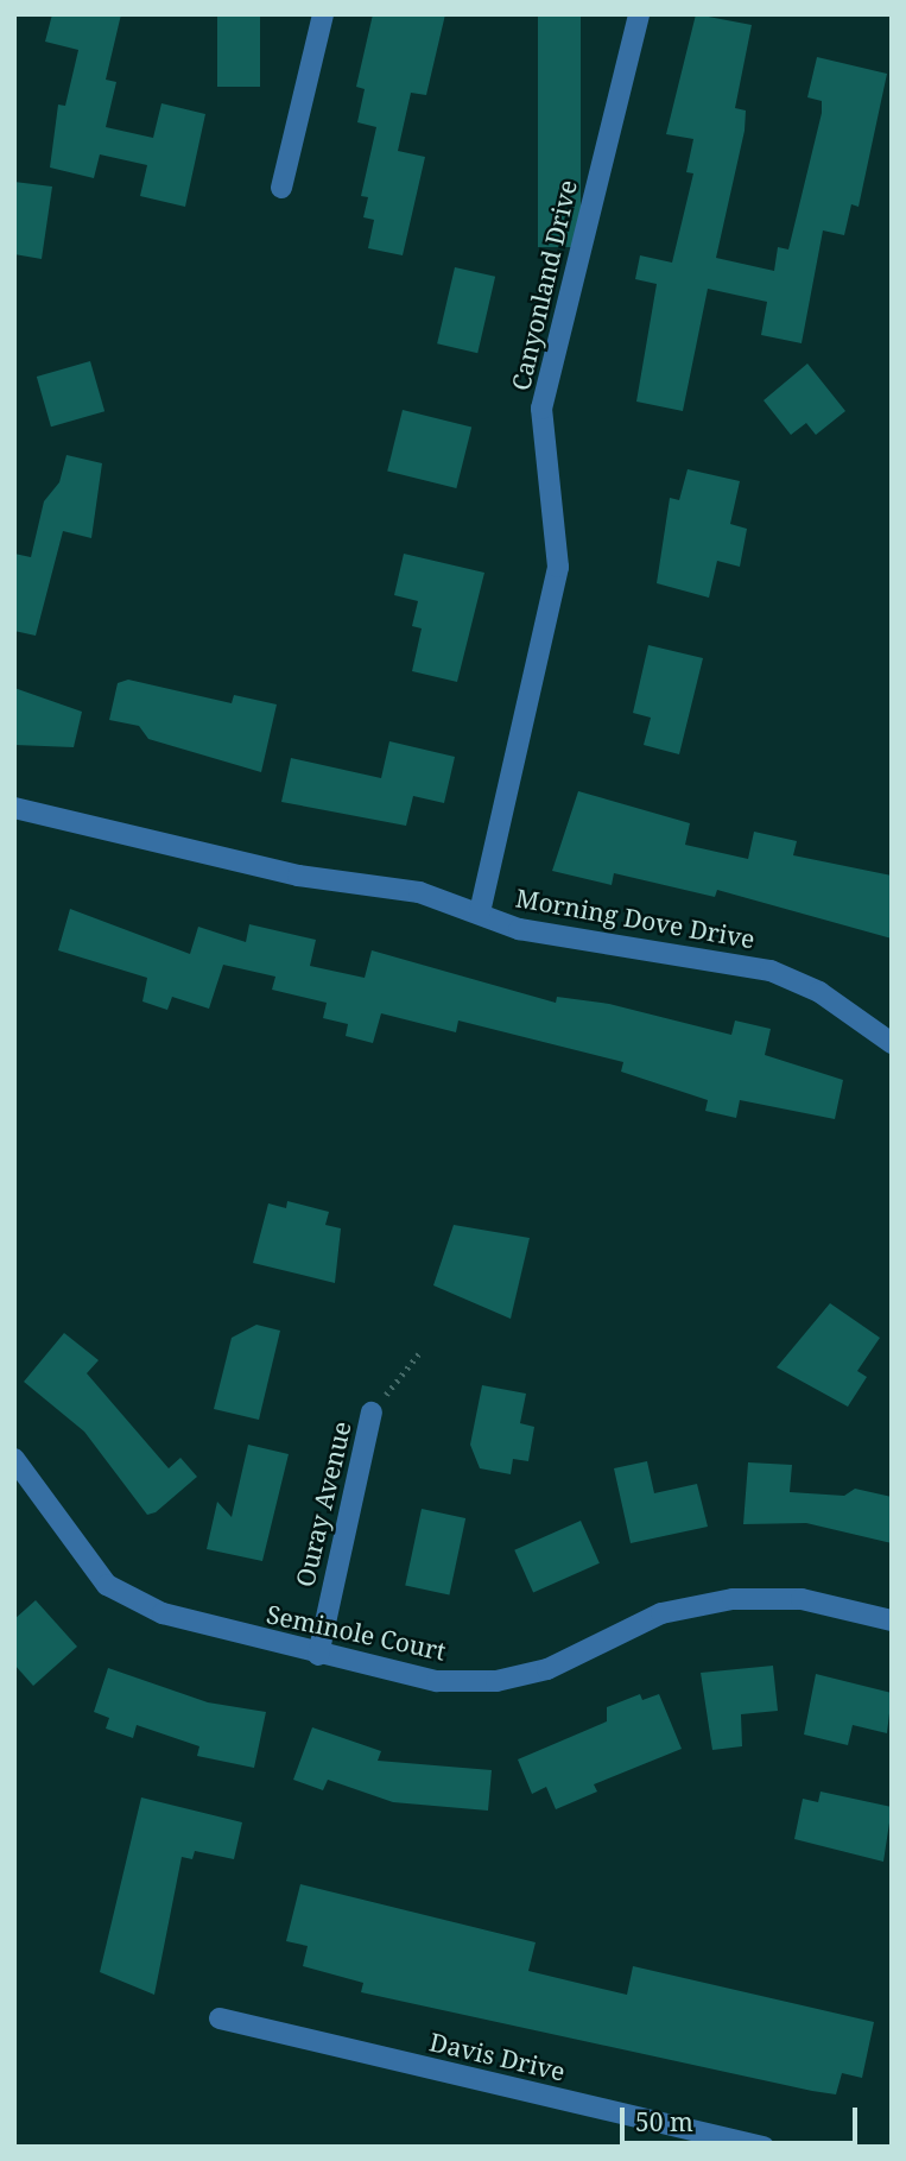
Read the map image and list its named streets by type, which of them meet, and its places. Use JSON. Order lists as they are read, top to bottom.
{
  "streets": {
    "street": [
      "Canyonland Drive",
      "Morning Dove Drive",
      "Ouray Avenue",
      "Seminole Court",
      "Davis Drive"
    ]
  },
  "crossings": [
    ["Canyonland Drive", "Morning Dove Drive"],
    ["Ouray Avenue", "Seminole Court"]
  ],
  "scale_bar": "50 m"
}
